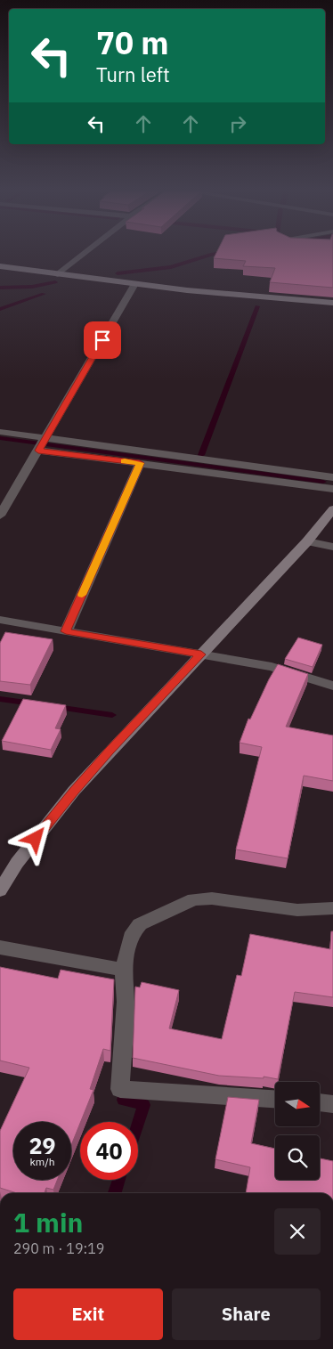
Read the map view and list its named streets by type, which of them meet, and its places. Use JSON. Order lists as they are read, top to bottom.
{
  "north": "right",
  "page": {
    "turn": ["70 m", "Turn left"],
    "speed": "29 km/h",
    "limit": "40",
    "heading": ["1 min", "290 m · 19:19"],
    "buttons": ["Exit", "Share"]
  }
}
